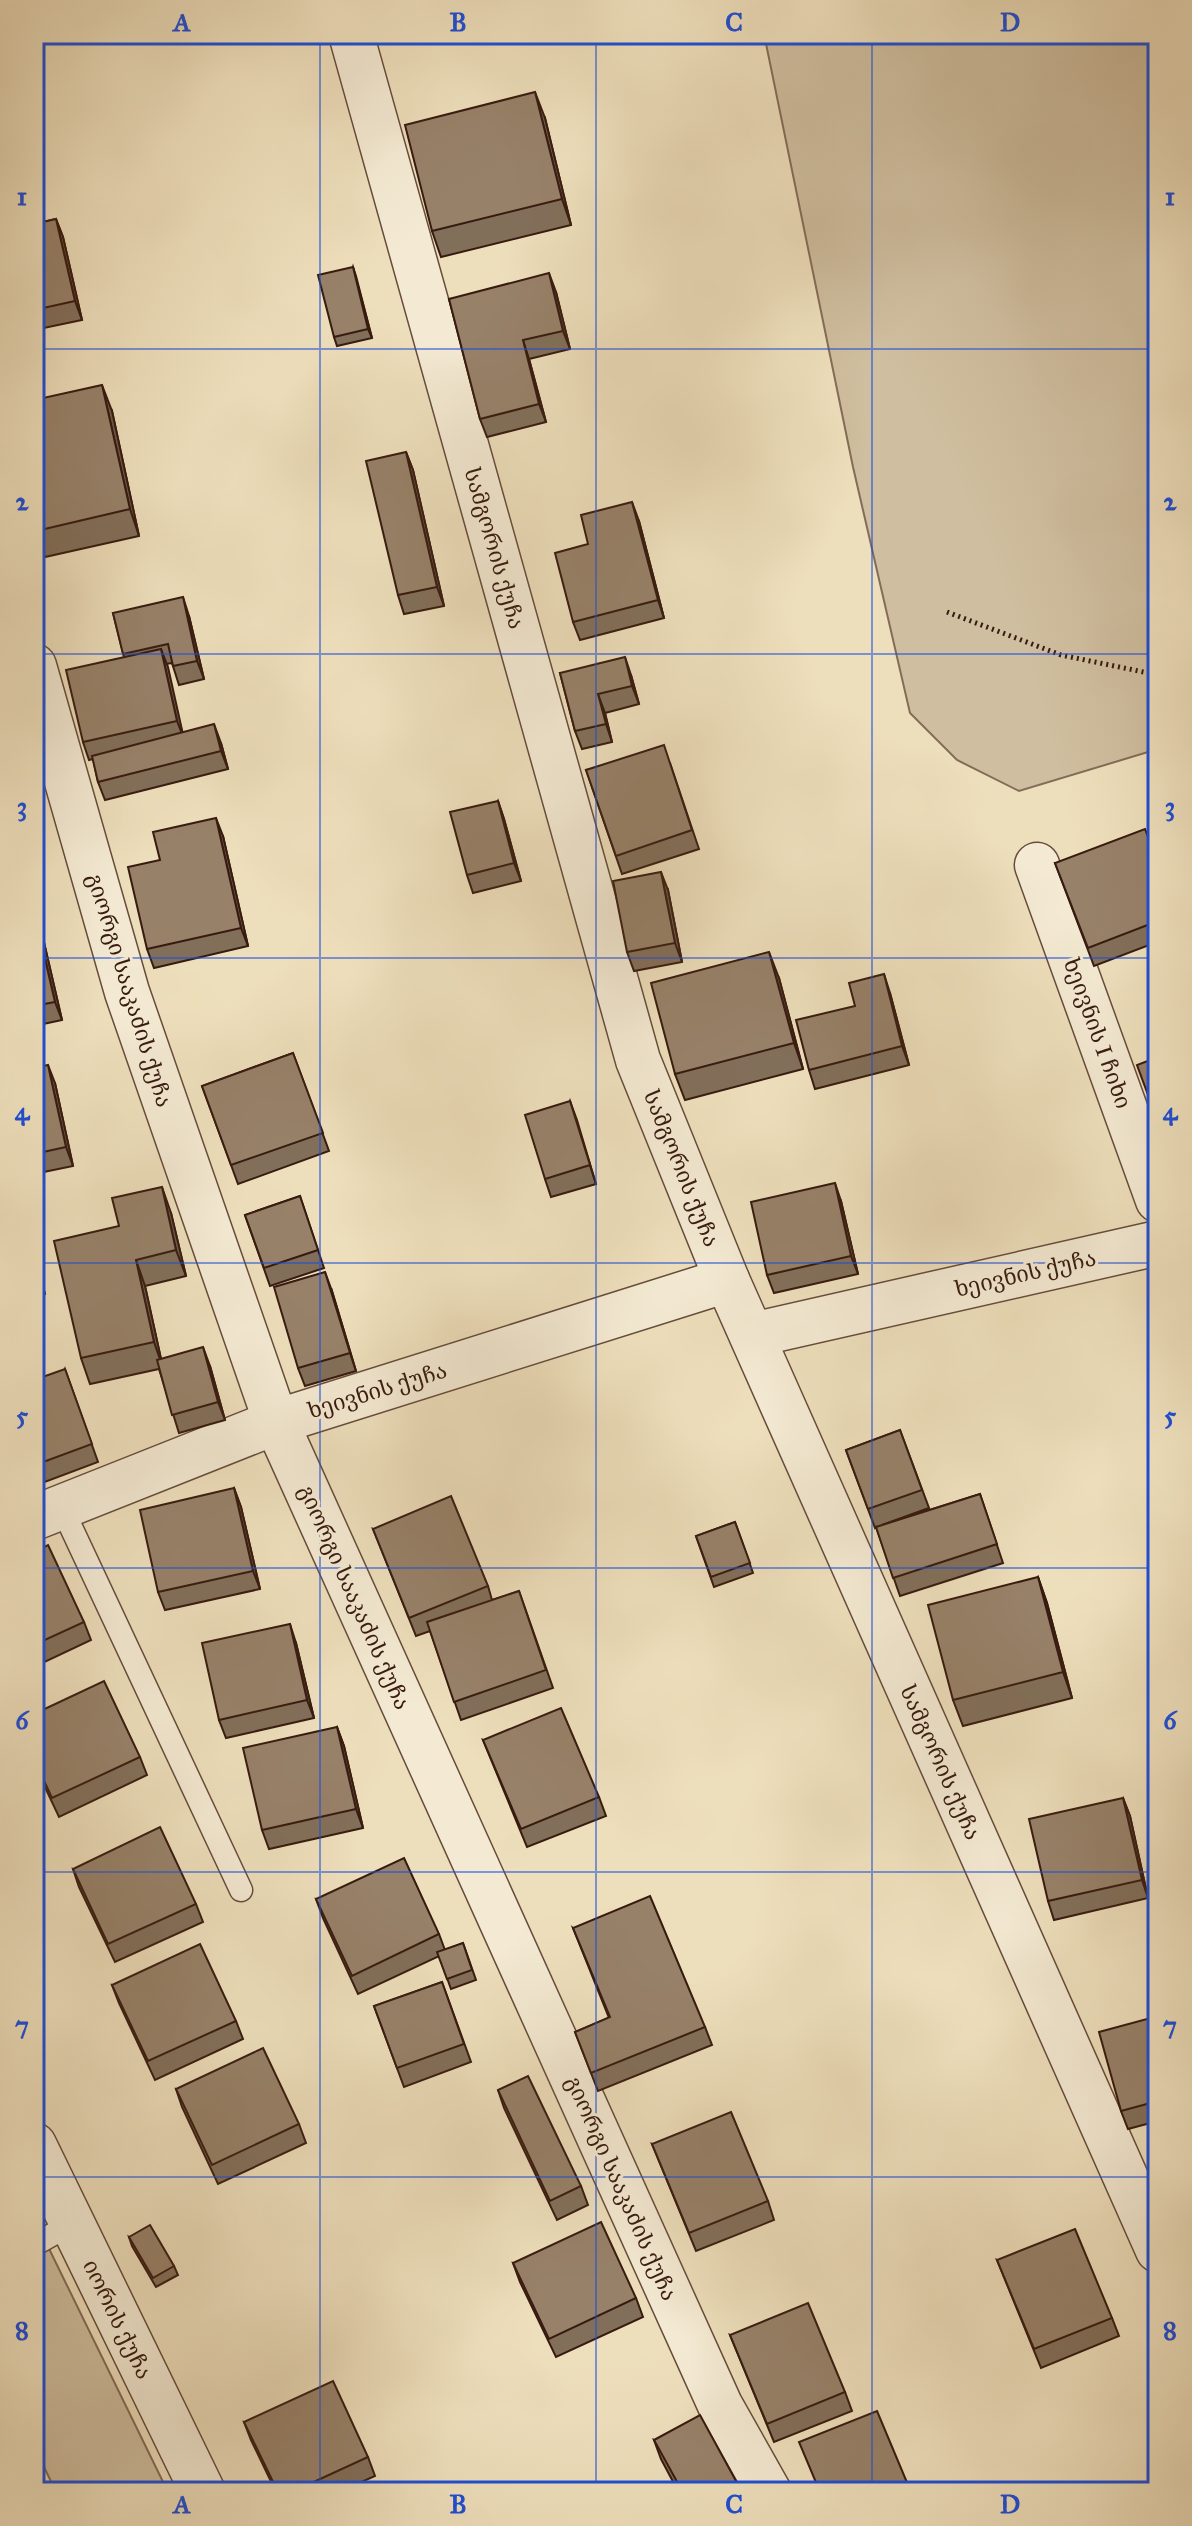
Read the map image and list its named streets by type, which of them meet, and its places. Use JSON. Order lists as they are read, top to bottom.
{
  "streets": {
    "street": [
      "სამგორის ქუჩა",
      "გიორგი სააკაძის ქუჩა",
      "ხეივნის I ჩიხი",
      "ხეივნის ქუჩა",
      "იორის ქუჩა"
    ]
  },
  "crossings": [
    ["სამგორის ქუჩა", "ხეივნის ქუჩა"],
    ["გიორგი სააკაძის ქუჩა", "ხეივნის ქუჩა"]
  ],
  "grid": {
    "columns": [
      "A",
      "B",
      "C",
      "D"
    ],
    "rows": [
      "1",
      "2",
      "3",
      "4",
      "5",
      "6",
      "7",
      "8"
    ]
  }
}
